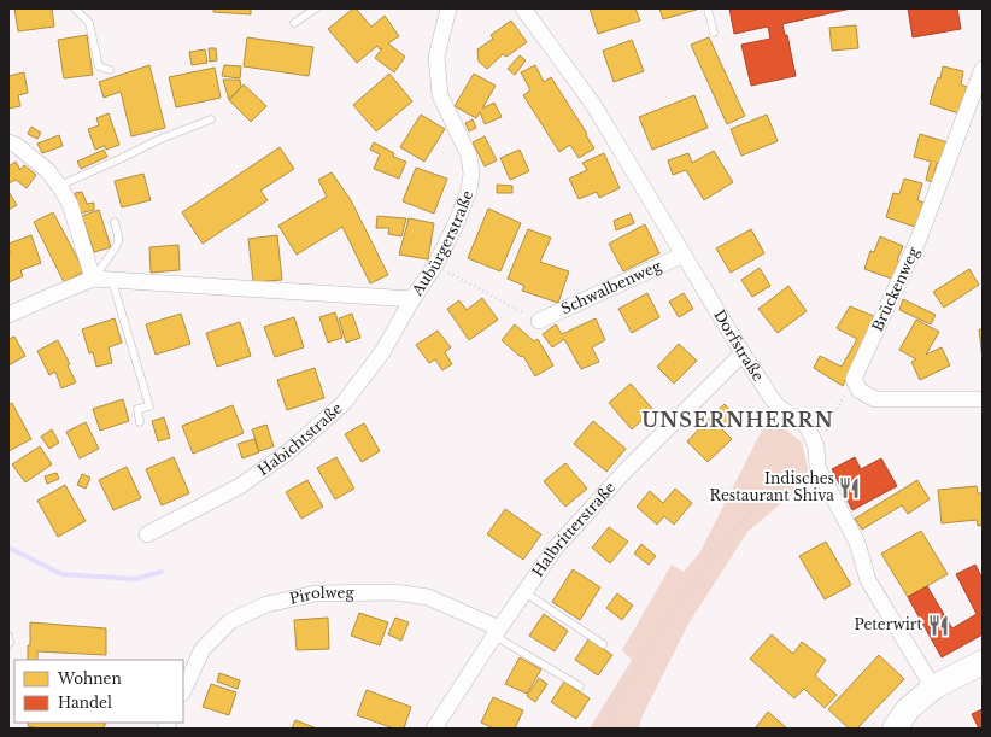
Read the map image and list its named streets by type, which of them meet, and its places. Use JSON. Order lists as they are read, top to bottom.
{
  "streets": {
    "street": [
      "Aubürgerstraße",
      "Schwalbenweg",
      "Brückenweg",
      "Dorfstraße",
      "Habichtstraße",
      "Halbritterstraße",
      "Pirolweg"
    ]
  },
  "crossings": [
    ["Aubürgerstraße", "Habichtstraße"],
    ["Schwalbenweg", "Dorfstraße"],
    ["Dorfstraße", "Halbritterstraße"],
    ["Halbritterstraße", "Pirolweg"]
  ],
  "districts": ["UNSERNHERRN"],
  "places": {
    "restaurant": ["Indisches Restaurant Shiva", "Peterwirt"]
  },
  "legend": ["Wohnen", "Handel"]
}
